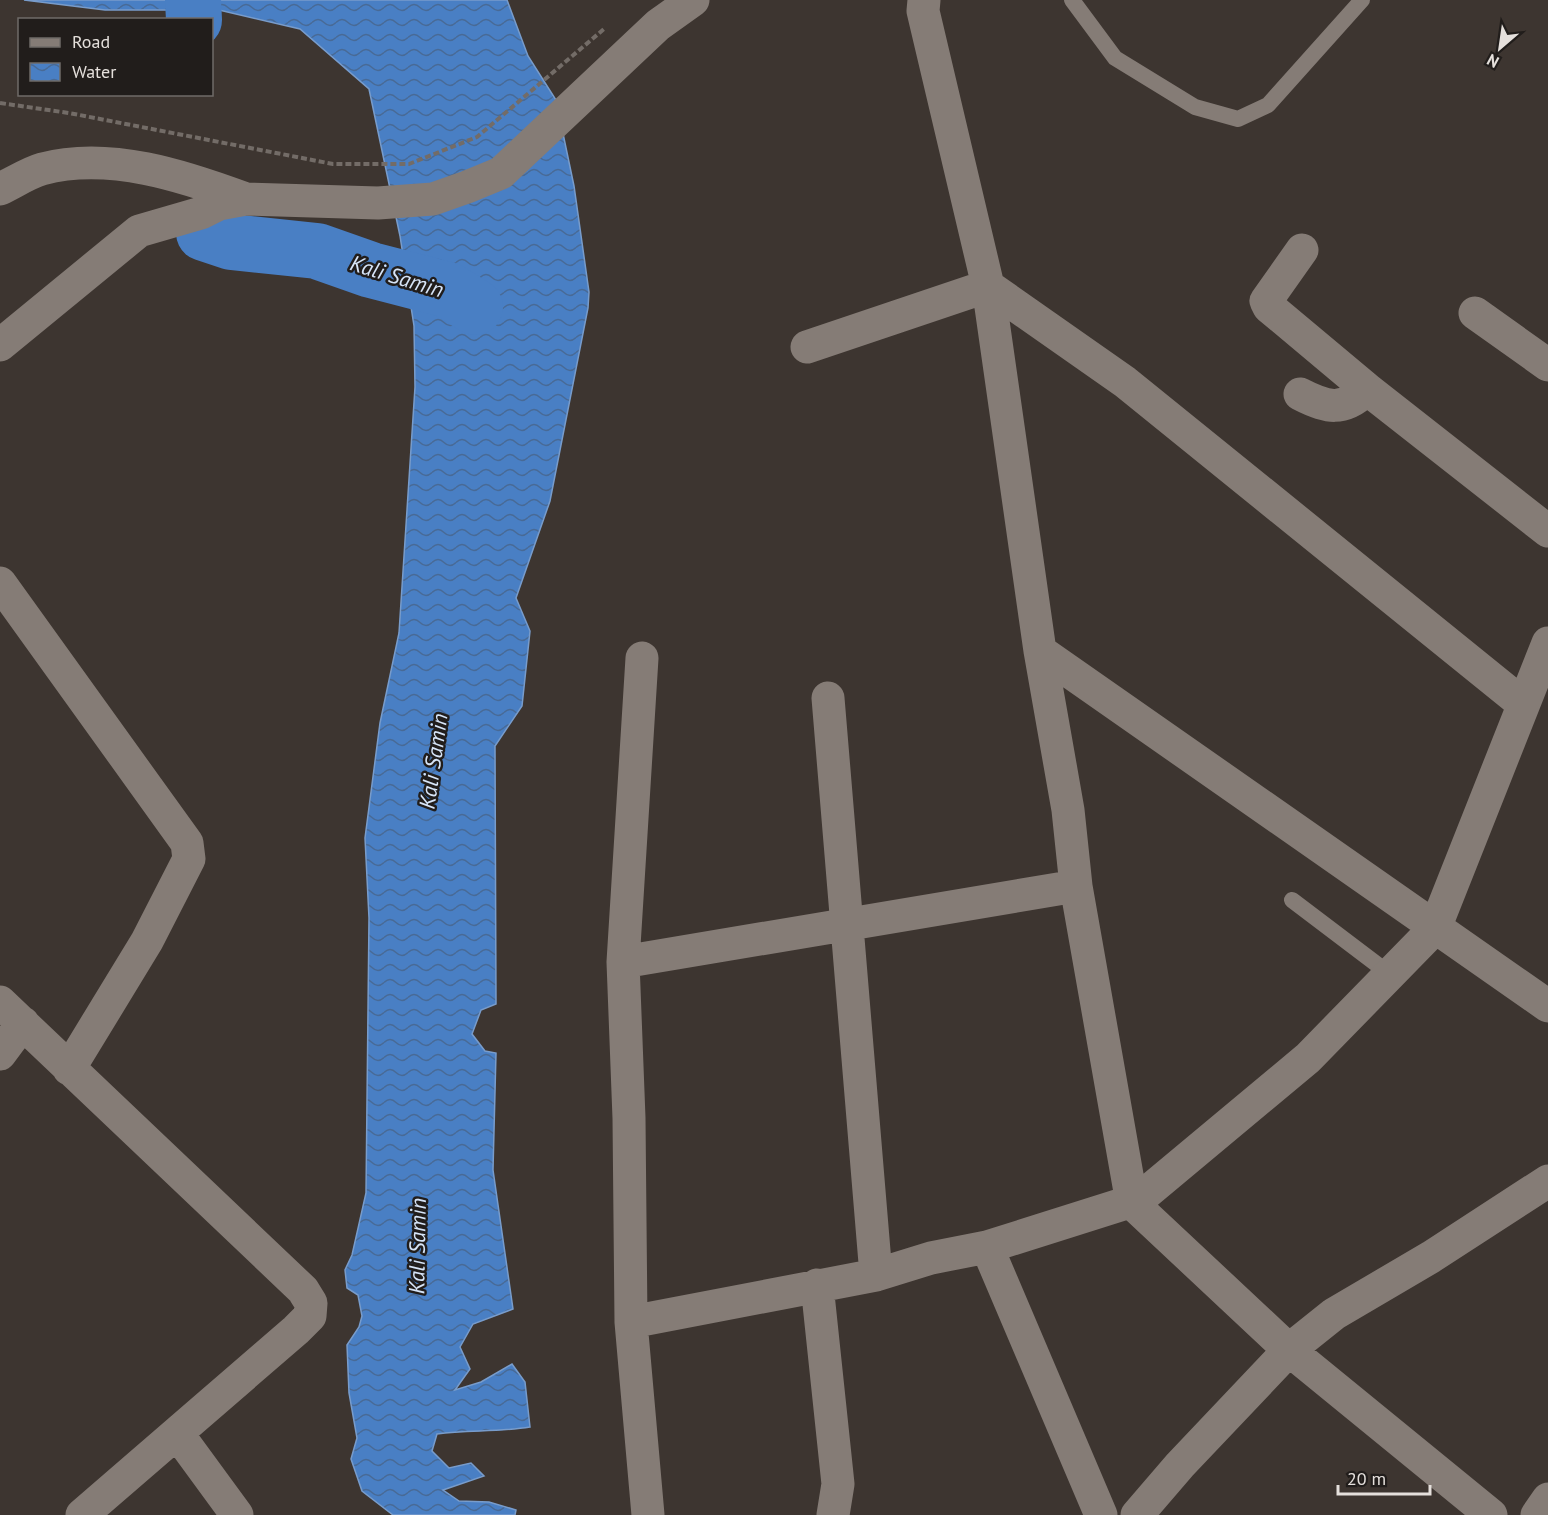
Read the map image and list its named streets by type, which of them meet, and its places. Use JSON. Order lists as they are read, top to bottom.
{
  "water": ["Kali Samin"],
  "legend": ["Road", "Water"],
  "scale_bar": "20 m",
  "north": "bottom left"
}
